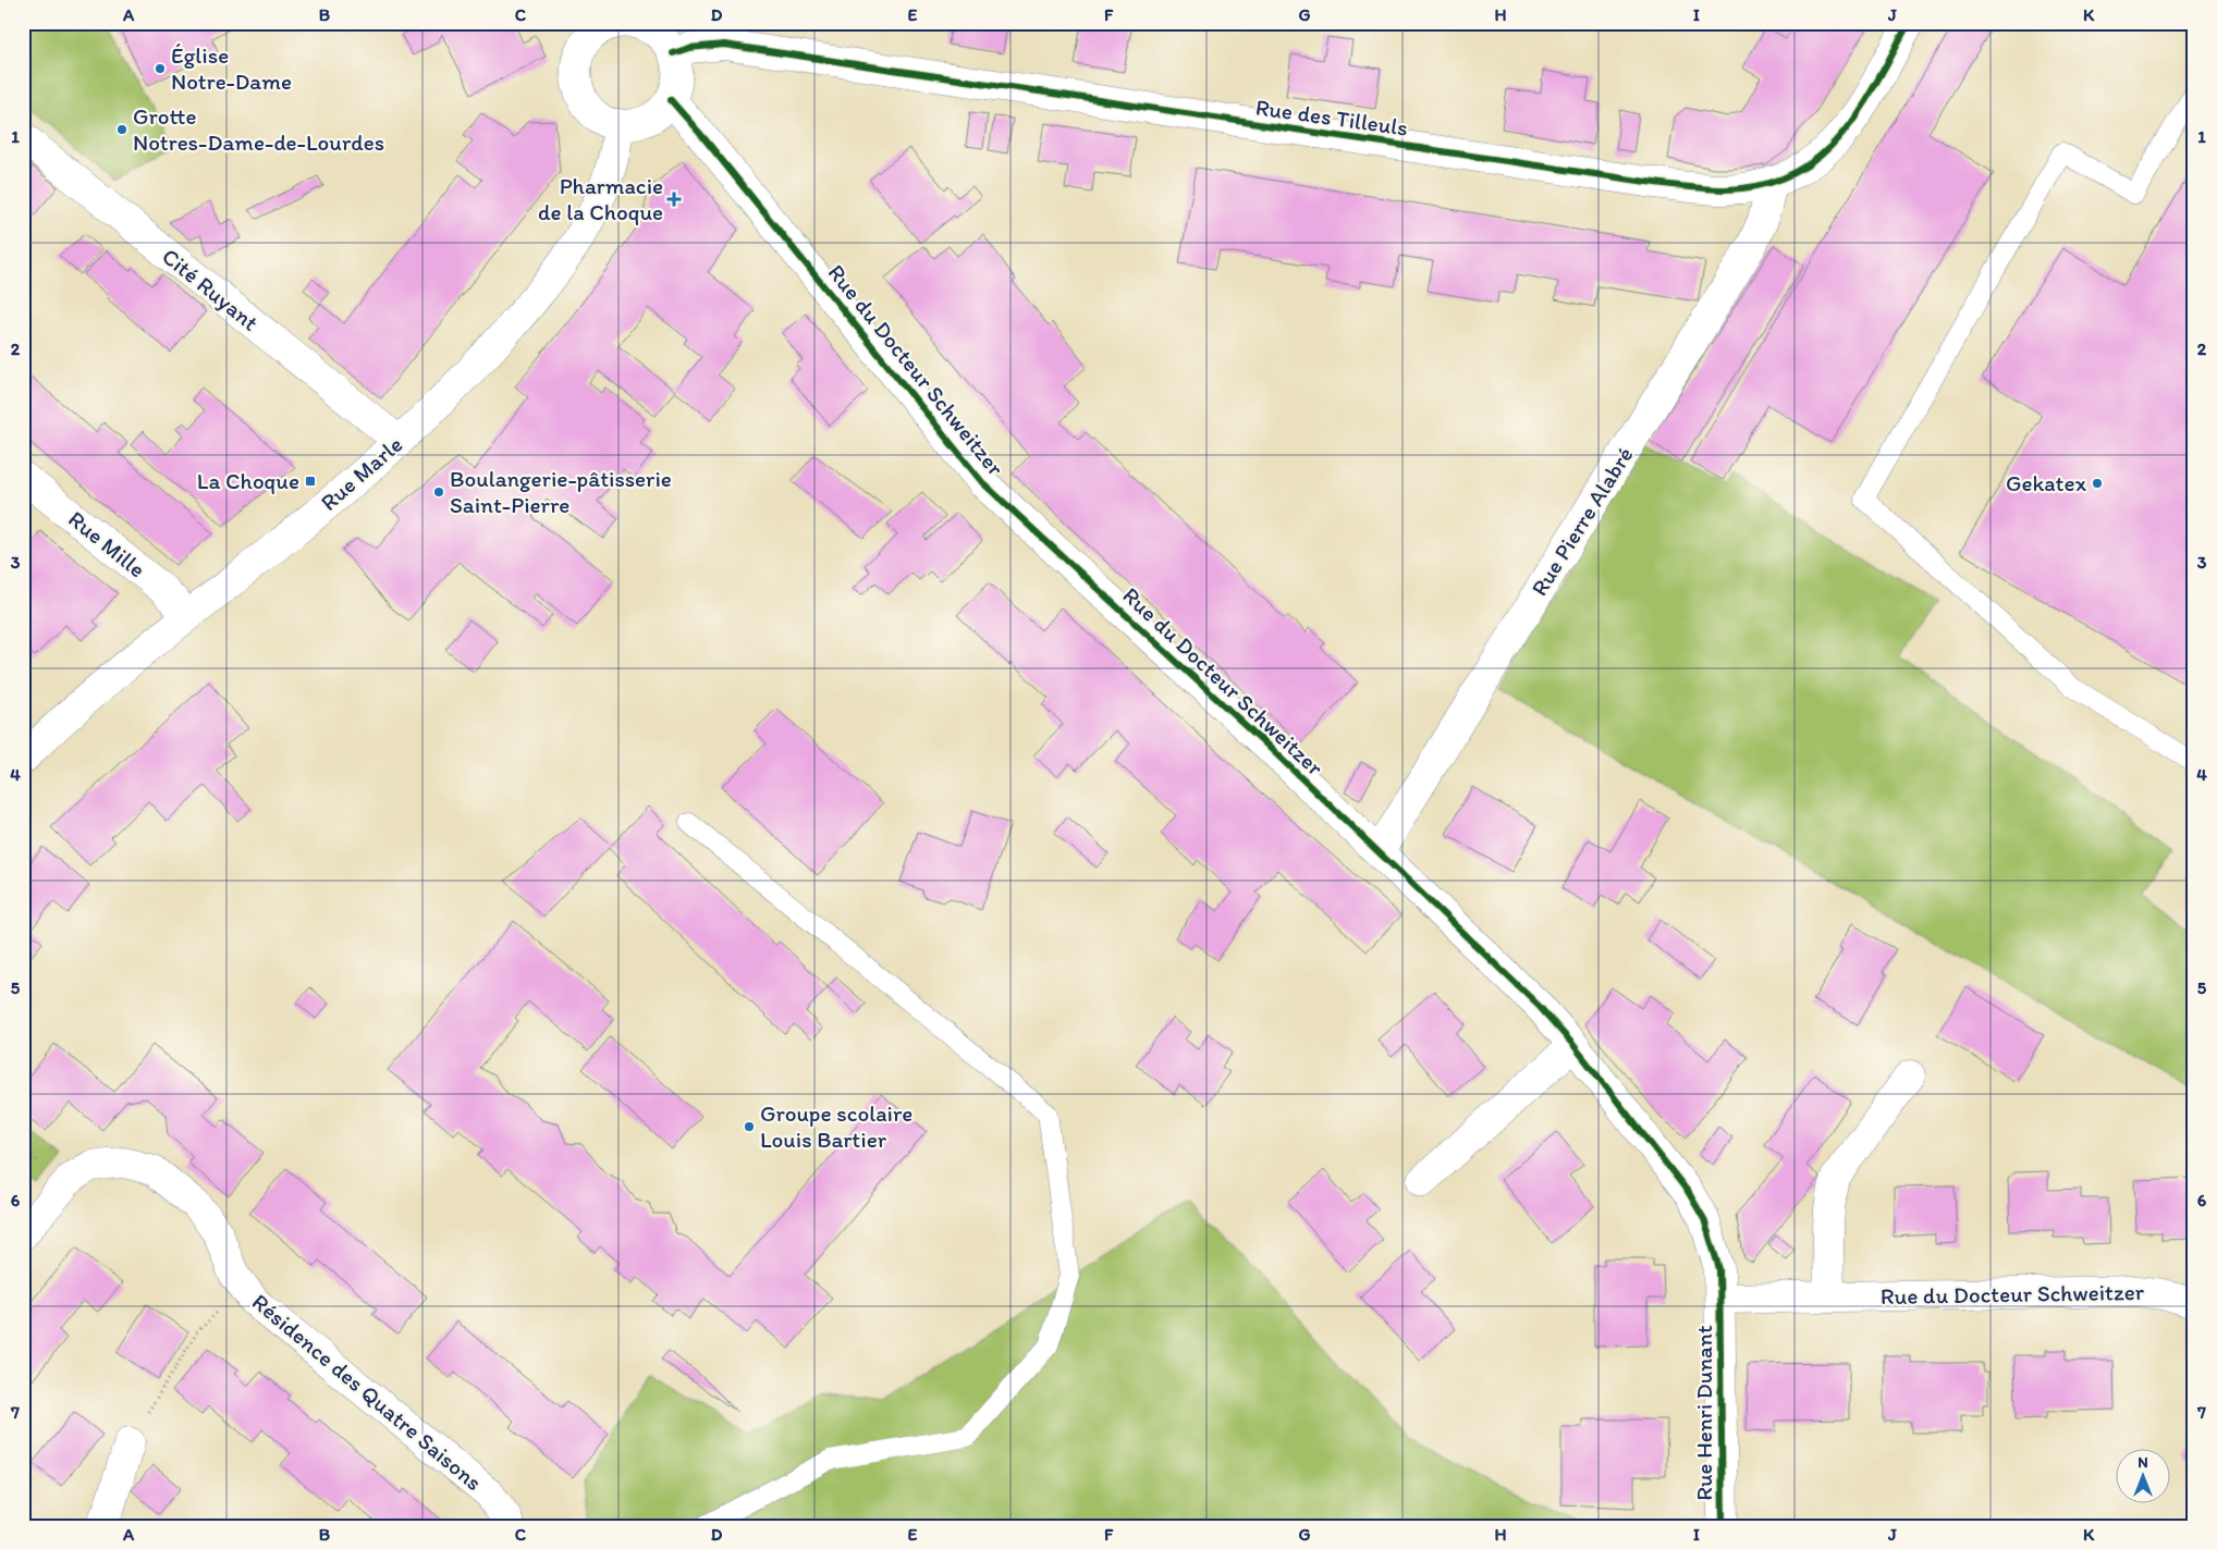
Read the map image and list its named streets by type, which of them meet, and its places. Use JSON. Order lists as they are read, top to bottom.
{
  "streets": {
    "street": [
      "Rue des Tilleuls",
      "Cité Ruyant",
      "Rue du Docteur Schweitzer",
      "Rue Marle",
      "Rue Pierre Alabré",
      "Rue Mille",
      "Résidence des Quatre Saisons",
      "Rue Henri Dunant"
    ]
  },
  "crossings": [
    ["Rue des Tilleuls", "Rue Pierre Alabré"],
    ["Cité Ruyant", "Rue Marle"],
    ["Rue du Docteur Schweitzer", "Rue Pierre Alabré"],
    ["Rue du Docteur Schweitzer", "Rue Henri Dunant"],
    ["Rue Marle", "Rue Mille"]
  ],
  "places": {
    "other": [
      "Église Notre-Dame",
      "Grotte Notres-Dame-de-Lourdes",
      "Gekatex",
      "Boulangerie-pâtisserie Saint-Pierre",
      "Groupe scolaire Louis Bartier"
    ],
    "health": ["Pharmacie de la Choque"],
    "transit": ["La Choque"]
  },
  "north": "top",
  "grid": {
    "columns": [
      "A",
      "B",
      "C",
      "D",
      "E",
      "F",
      "G",
      "H",
      "I",
      "J",
      "K"
    ],
    "rows": [
      "1",
      "2",
      "3",
      "4",
      "5",
      "6",
      "7"
    ]
  }
}
